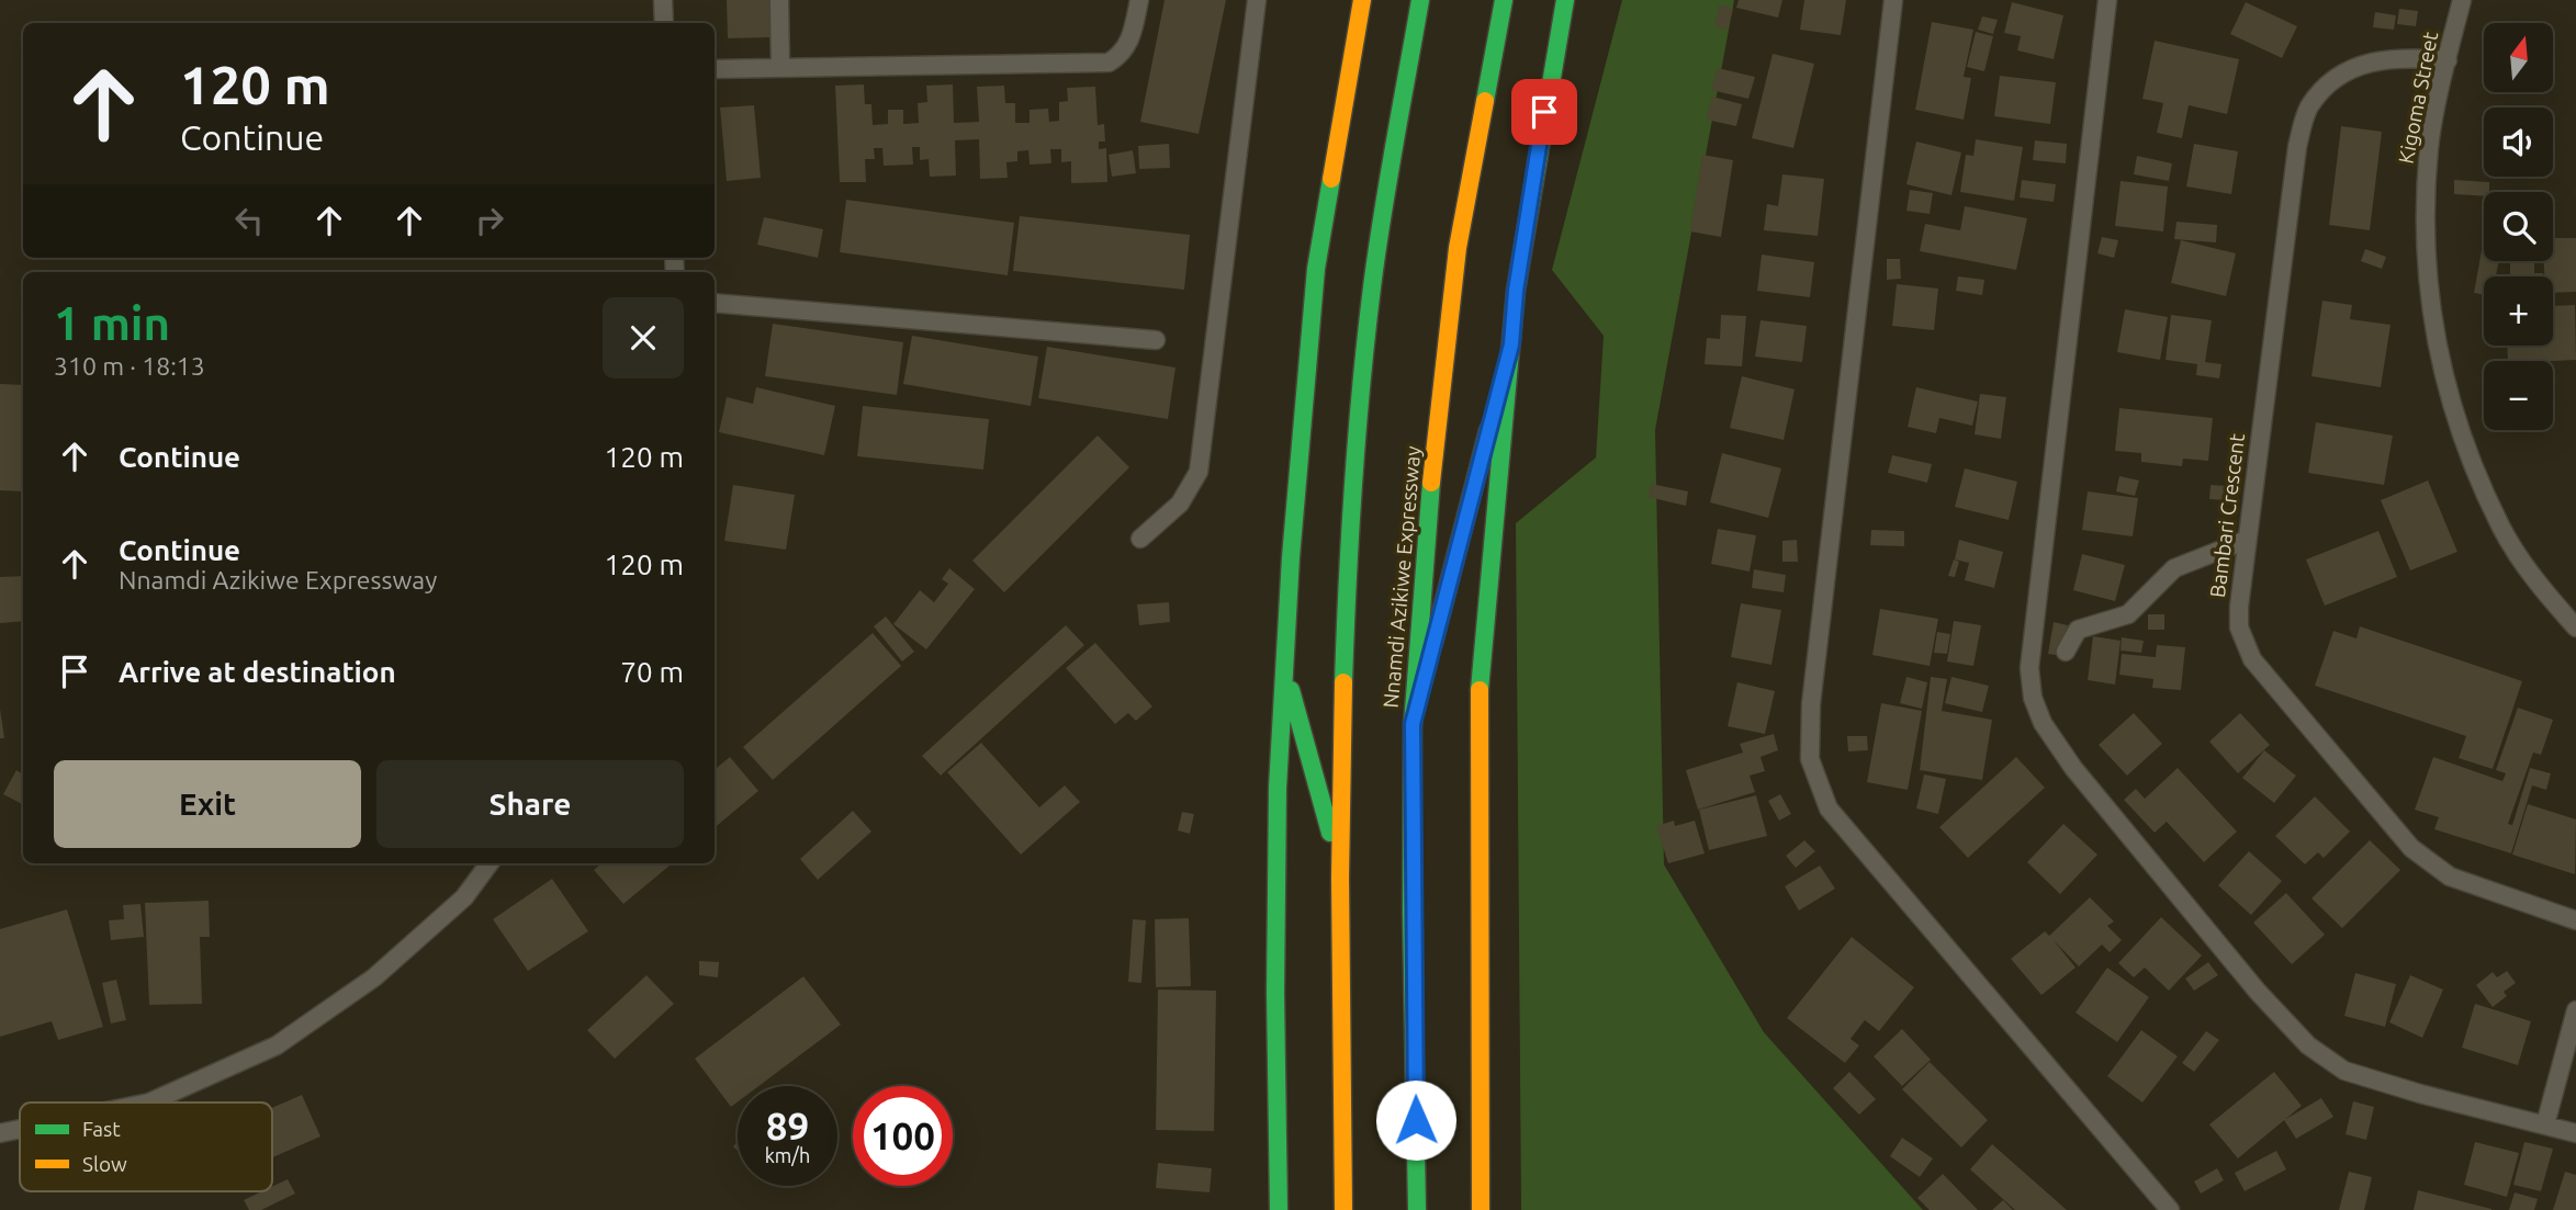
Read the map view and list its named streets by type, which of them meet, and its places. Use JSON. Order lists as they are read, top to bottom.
{
  "streets": {
    "highway": ["Nnamdi Azikiwe Expressway"],
    "street": ["Kigoma Street", "Bambari Crescent"]
  },
  "crossings": [
    ["Kigoma Street", "Bambari Crescent"]
  ],
  "legend": ["Fast", "Slow"],
  "north": "top",
  "page": {
    "map_buttons": ["+", "−"],
    "turn": ["120 m", "Continue"],
    "heading": ["1 min", "310 m · 18:13"],
    "list": [
      {
        "name": "Continue",
        "value": "120 m"
      },
      {
        "name": "Continue",
        "note": "Nnamdi Azikiwe Expressway",
        "value": "120 m"
      },
      {
        "name": "Arrive at destination",
        "value": "70 m"
      }
    ],
    "buttons": ["Exit", "Share"],
    "speed": "89 km/h",
    "limit": "100"
  }
}
